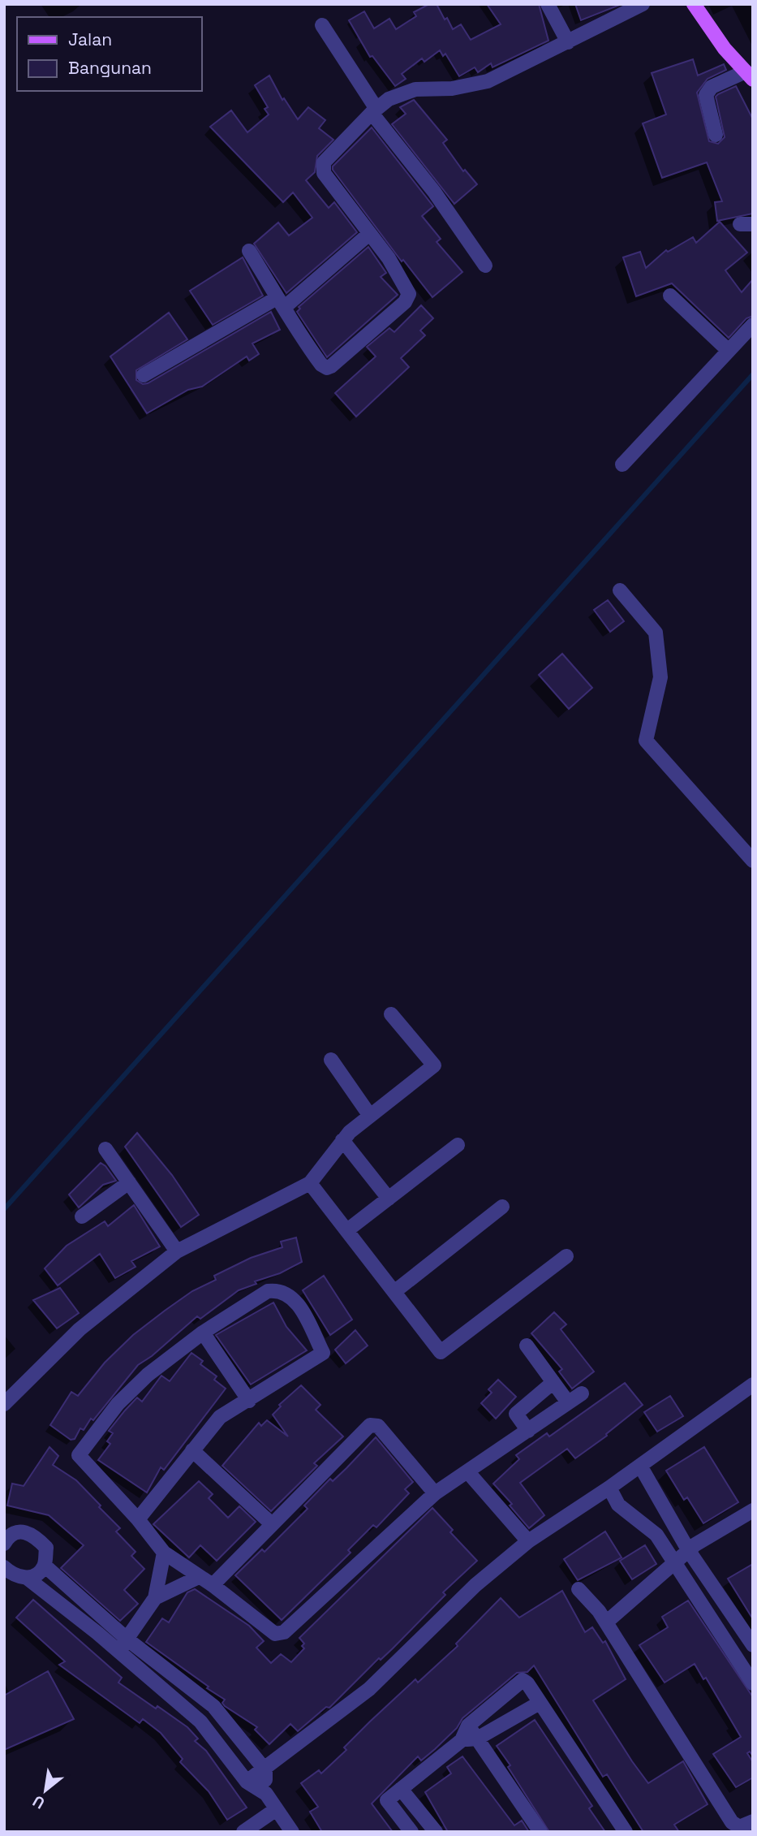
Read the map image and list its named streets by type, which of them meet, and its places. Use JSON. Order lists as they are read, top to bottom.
{
  "legend": ["Jalan", "Bangunan"],
  "north": "bottom left"
}
